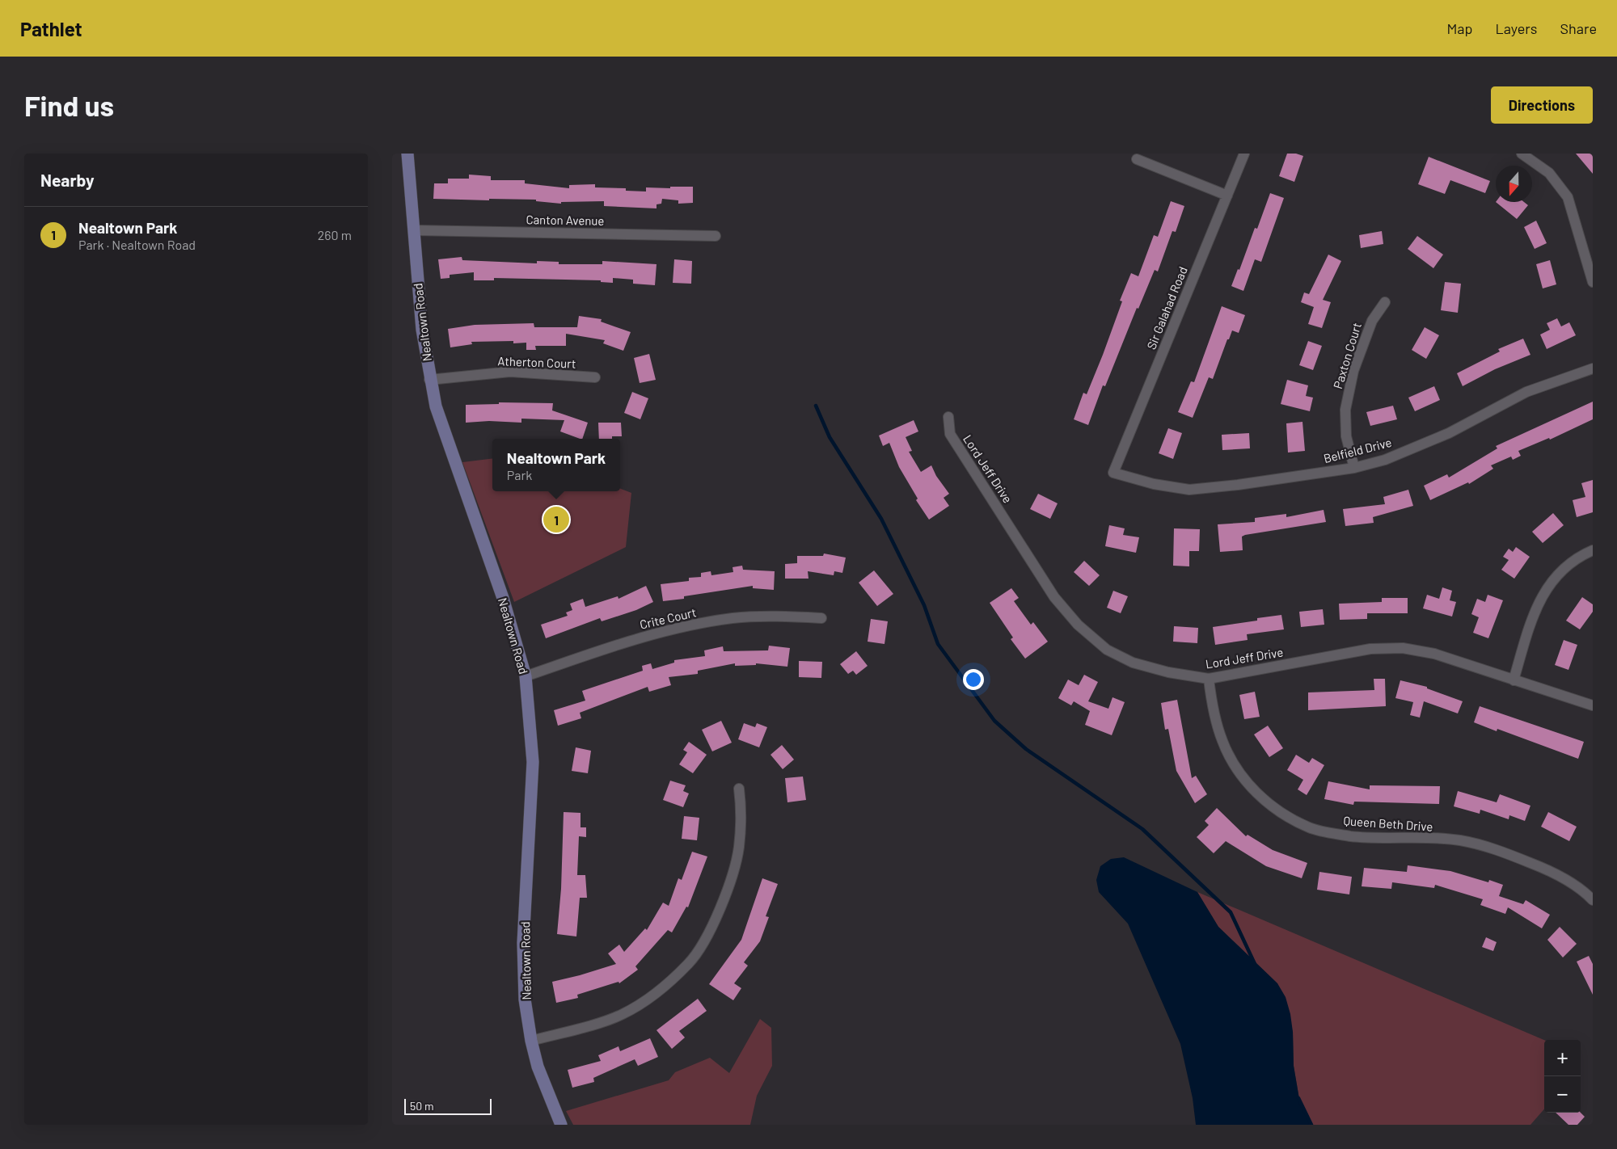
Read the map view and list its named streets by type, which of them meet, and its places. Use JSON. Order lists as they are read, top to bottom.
{
  "streets": {
    "street": [
      "Canton Avenue",
      "Sir Galahad Road",
      "Nealtown Road",
      "Paxton Court",
      "Atherton Court",
      "Belfield Drive",
      "Lord Jeff Drive",
      "Crite Court",
      "Queen Beth Drive"
    ]
  },
  "crossings": [
    ["Canton Avenue", "Nealtown Road"],
    ["Sir Galahad Road", "Belfield Drive"],
    ["Nealtown Road", "Atherton Court"],
    ["Nealtown Road", "Crite Court"],
    ["Paxton Court", "Belfield Drive"],
    ["Lord Jeff Drive", "Queen Beth Drive"]
  ],
  "scale_bar": "50 m",
  "north": "bottom",
  "page": {
    "header": "Pathlet",
    "nav": ["Map", "Layers", "Share"],
    "buttons": "Directions",
    "title": "Find us",
    "heading": "Nearby",
    "list": [
      {
        "mark": "1",
        "name": "Nealtown Park",
        "note": "Park · Nealtown Road",
        "value": "260 m"
      }
    ],
    "popup": ["Nealtown Park", "Park"],
    "pins": "1",
    "map_buttons": ["+", "−"],
    "scale": "50 m"
  }
}
